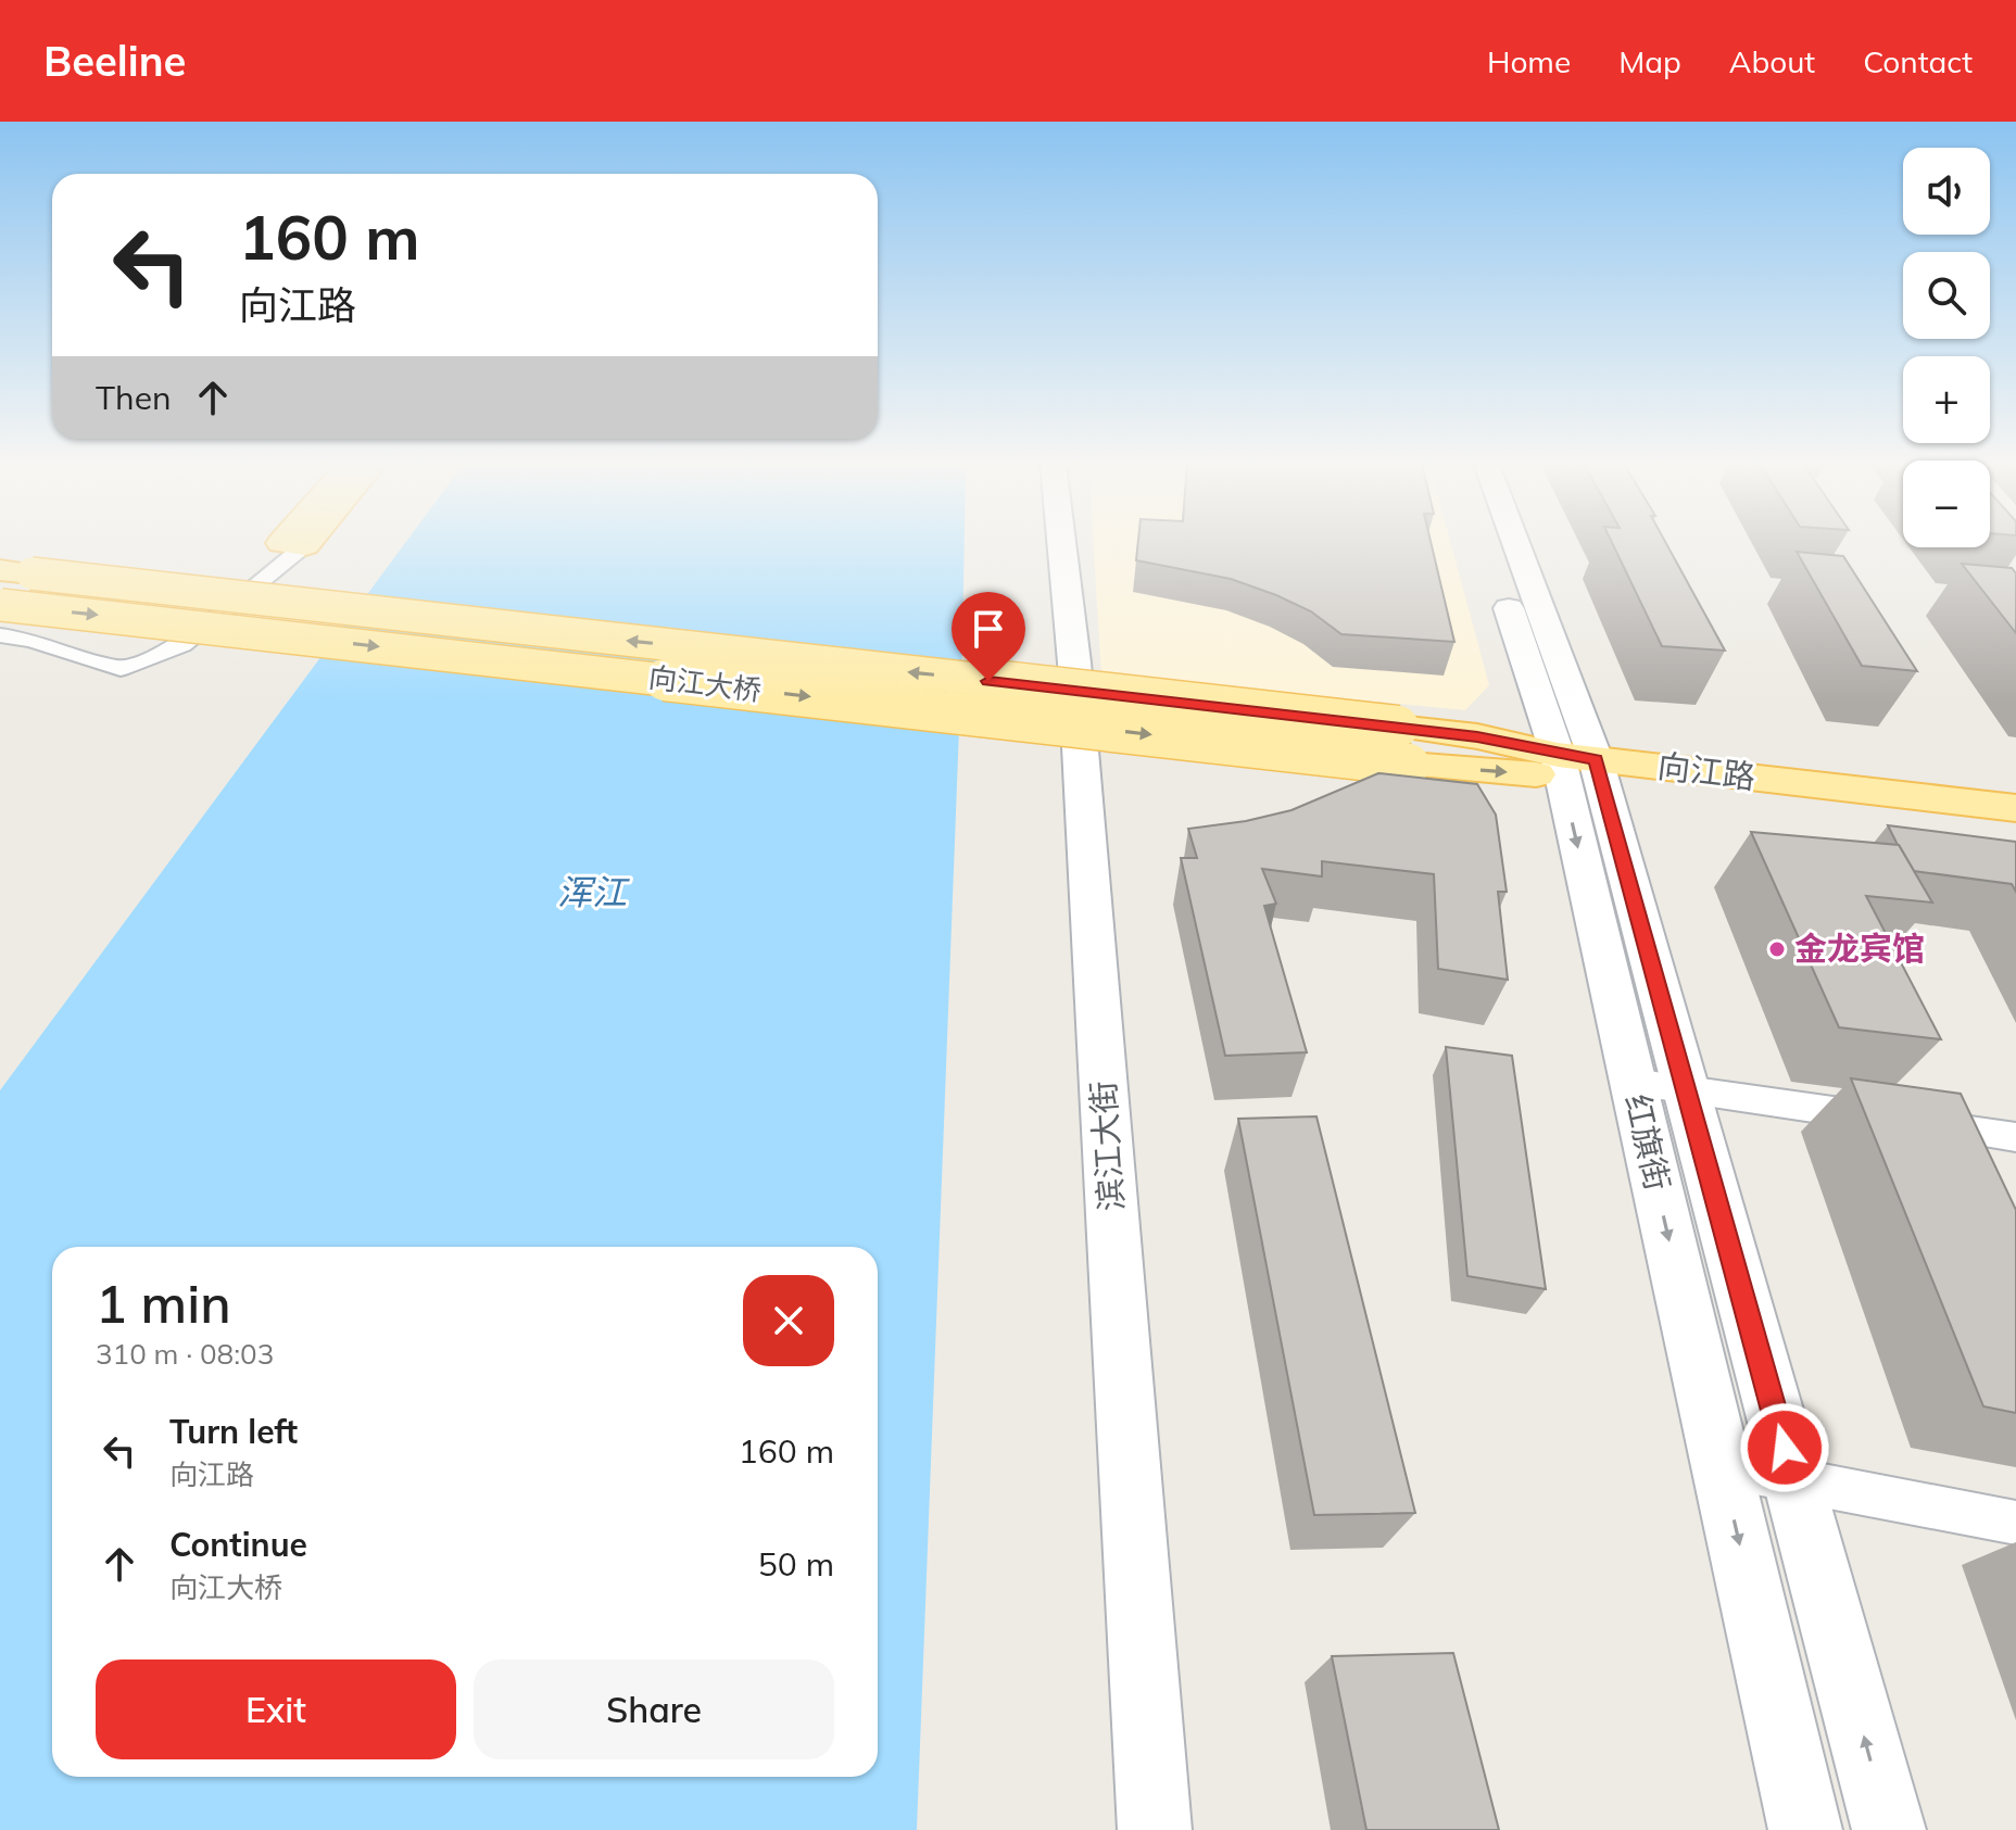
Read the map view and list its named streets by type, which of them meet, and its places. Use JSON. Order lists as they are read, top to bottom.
{
  "streets": {
    "main road": [
      "向江大桥",
      "向江路",
      "红旗街",
      "滨江大街"
    ]
  },
  "crossings": [
    ["向江大桥", "向江路"],
    ["向江路", "红旗街"]
  ],
  "water": ["浑江"],
  "places": ["金龙宾馆"],
  "page": {
    "header": "Beeline",
    "nav": [
      "Home",
      "Map",
      "About",
      "Contact"
    ],
    "map_buttons": ["+", "−"],
    "turn": ["160 m", "向江路"],
    "then": "Then",
    "heading": ["1 min", "310 m · 08:03"],
    "list": [
      {
        "name": "Turn left",
        "note": "向江路",
        "value": "160 m"
      },
      {
        "name": "Continue",
        "note": "向江大桥",
        "value": "50 m"
      }
    ],
    "buttons": ["Exit", "Share"]
  }
}
